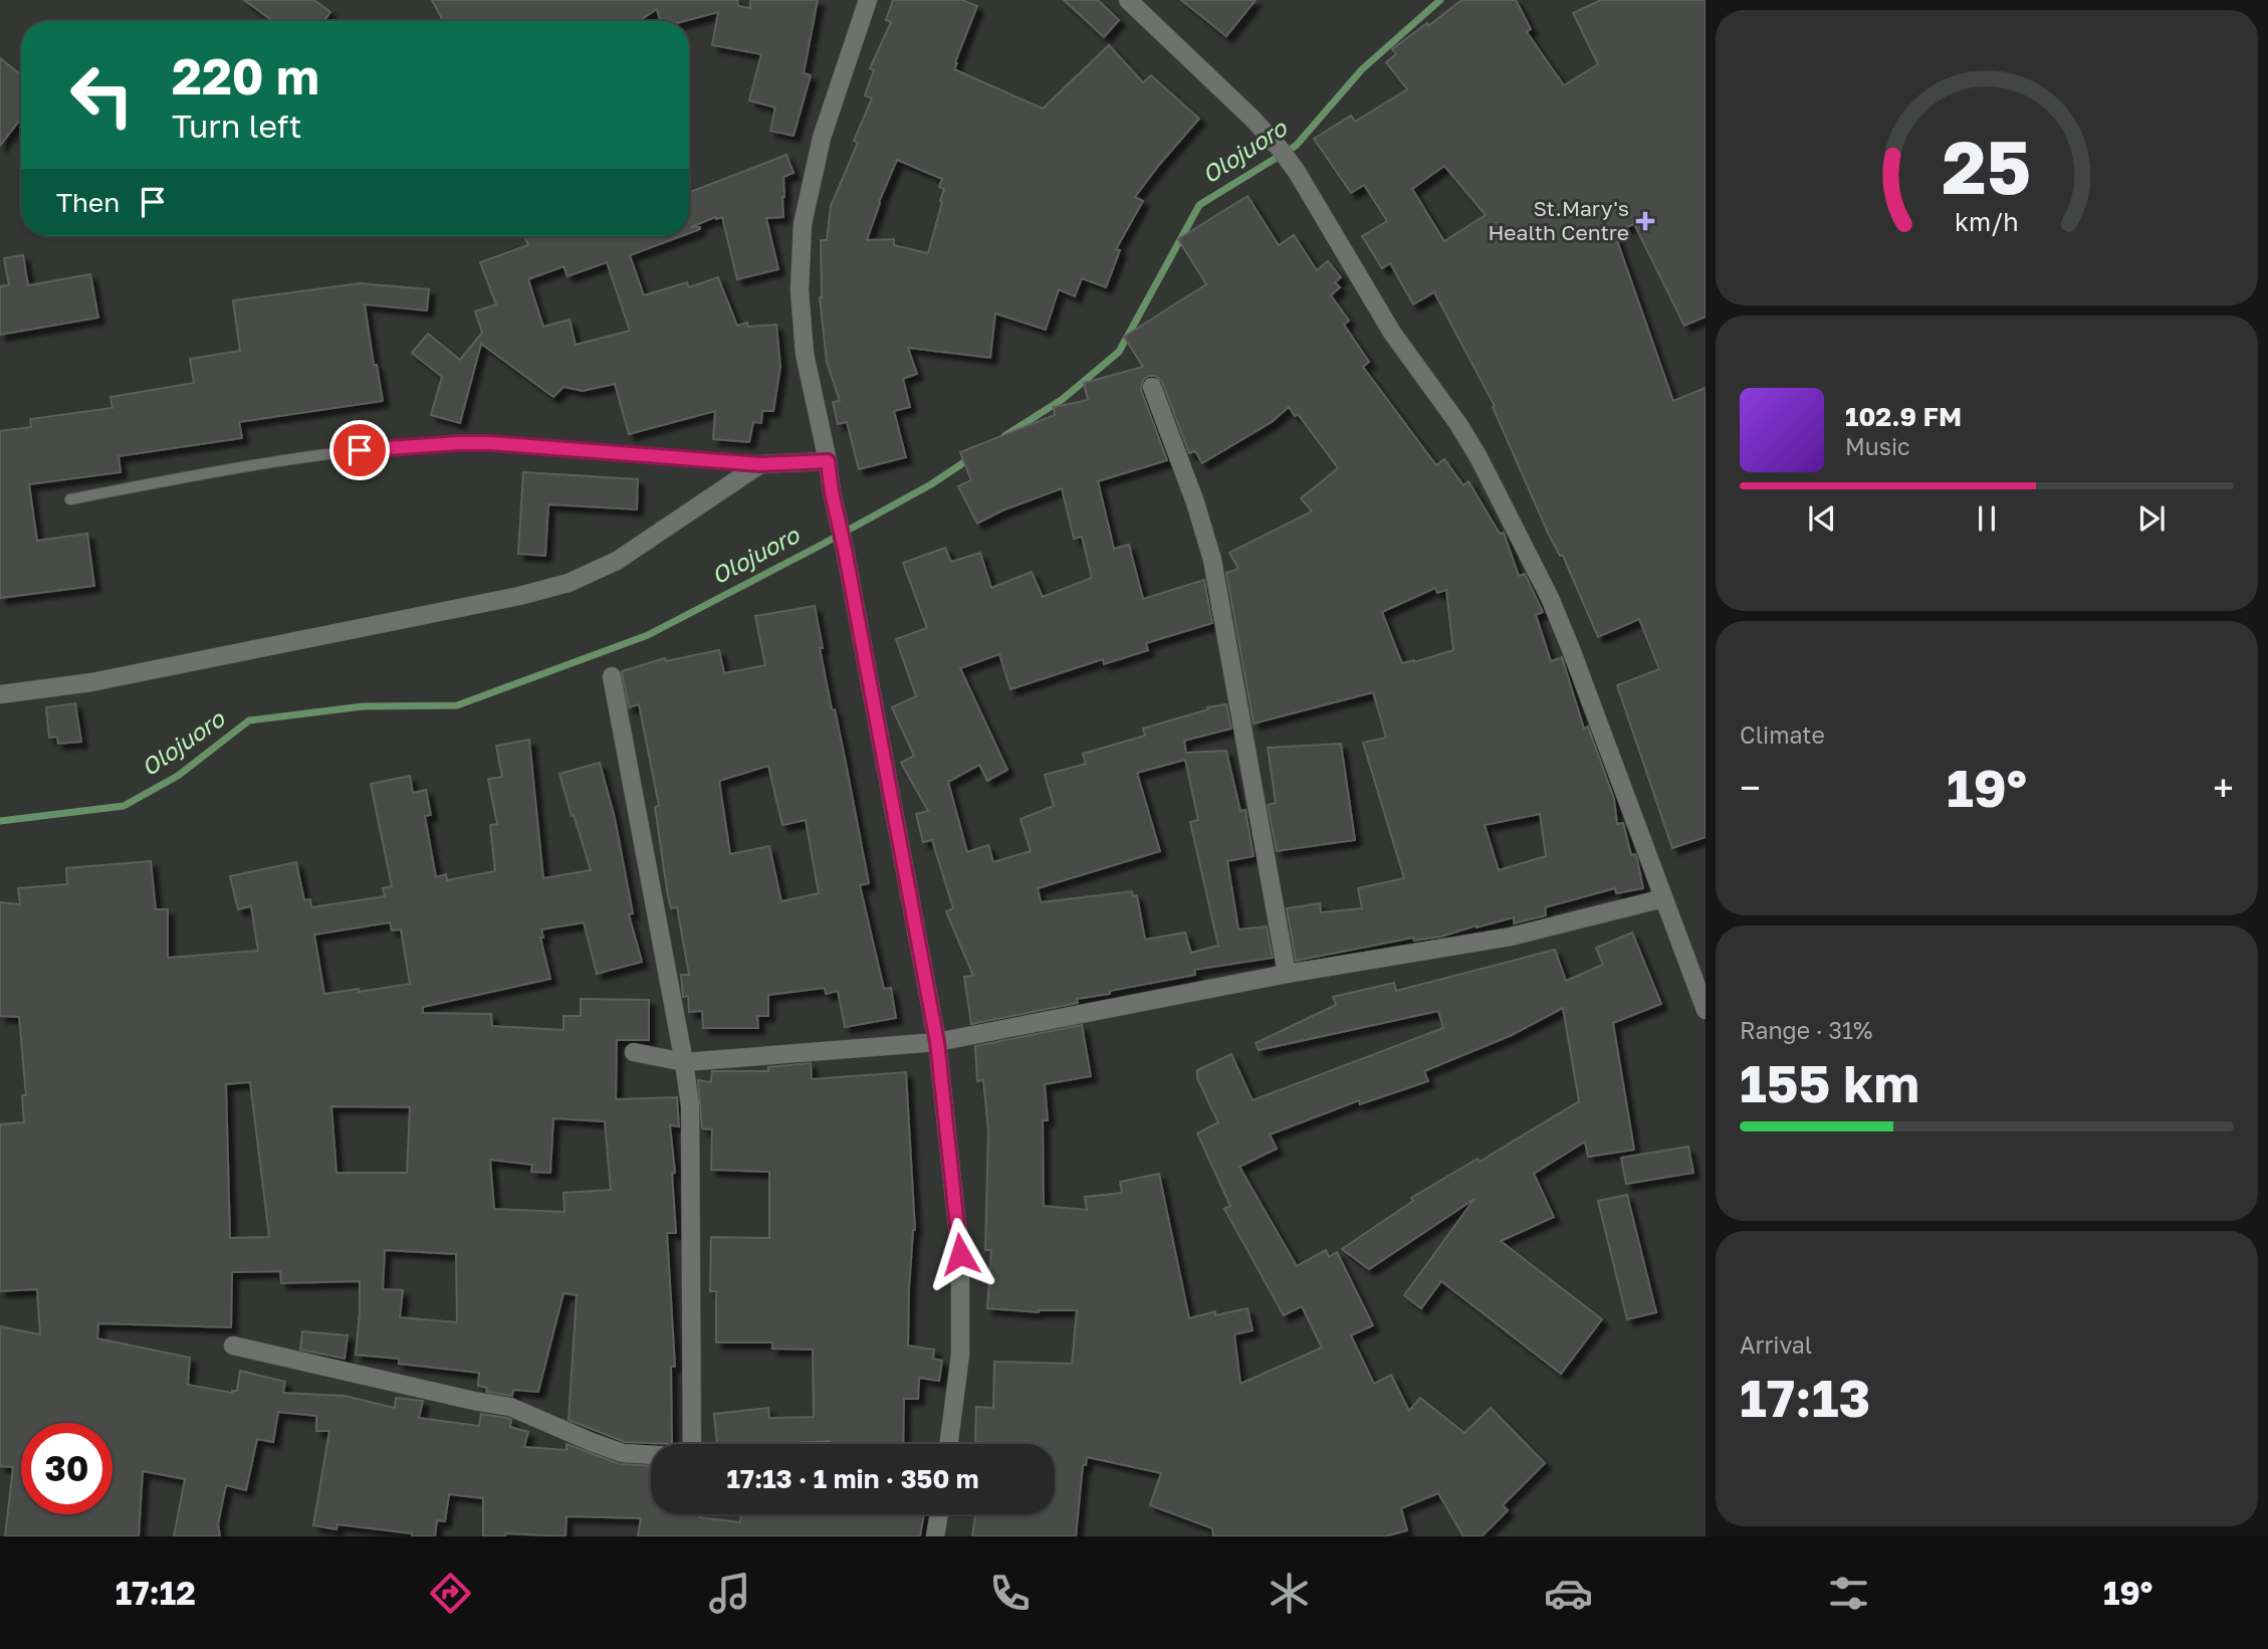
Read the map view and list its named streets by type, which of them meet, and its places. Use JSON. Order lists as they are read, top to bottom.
{
  "water": ["Olojuoro"],
  "places": {
    "health": ["St.Mary's Health Centre"]
  },
  "page": {
    "turn": ["220 m", "Turn left"],
    "then": "Then",
    "song": ["102.9 FM", "Music"],
    "tile": [
      "Climate",
      ["Range · 31%", "155 km"],
      ["Arrival", "17:13"]
    ],
    "heat": ["−", "19°", "+"],
    "limit": "30",
    "trip": "17:13 · 1 min · 350 m",
    "tabs": ["17:12", "19°"],
    "gauge": ["25", "km/h"]
  }
}
